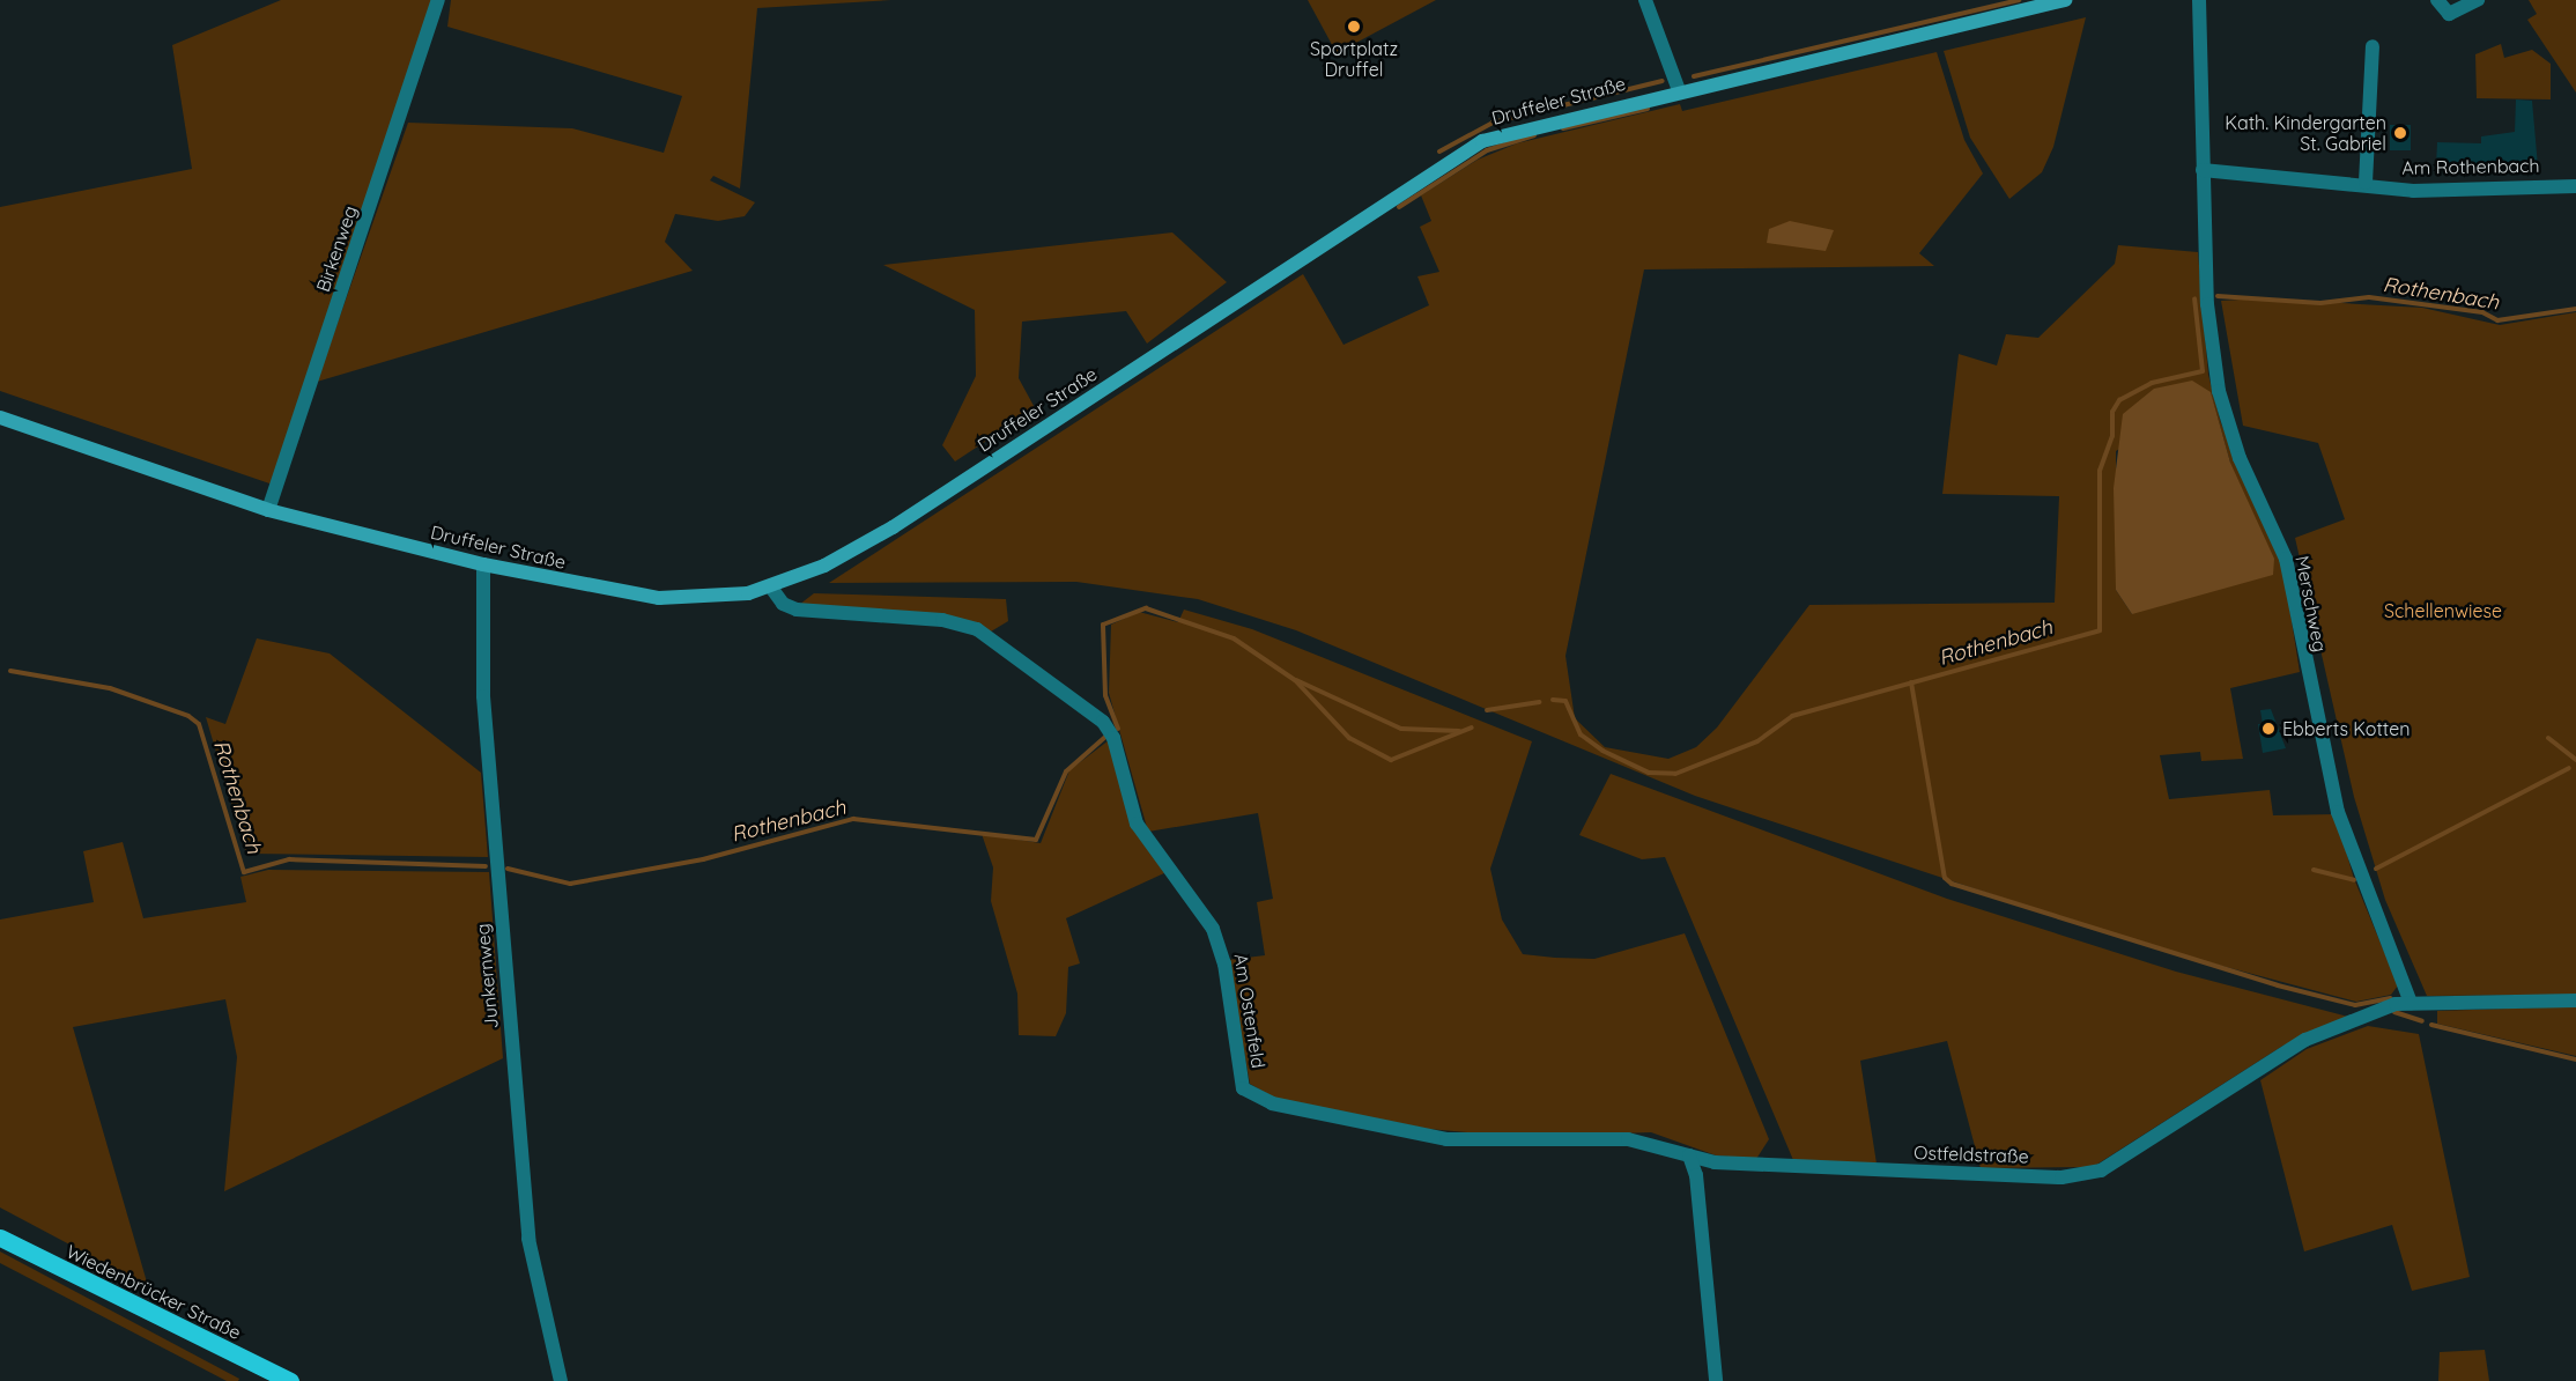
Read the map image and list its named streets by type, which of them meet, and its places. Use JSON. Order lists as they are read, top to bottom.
{
  "streets": {
    "main road": ["Wiedenbrücker Straße"],
    "street": [
      "Druffeler Straße",
      "Am Rothenbach",
      "Birkenweg",
      "Merschweg",
      "Junkernweg",
      "Am Ostenfeld",
      "Ostfeldstraße"
    ]
  },
  "crossings": [
    ["Druffeler Straße", "Birkenweg"],
    ["Druffeler Straße", "Junkernweg"],
    ["Druffeler Straße", "Am Ostenfeld"],
    ["Am Rothenbach", "Merschweg"],
    ["Merschweg", "Ostfeldstraße"],
    ["Am Ostenfeld", "Ostfeldstraße"]
  ],
  "water": ["Rothenbach"],
  "parks": ["Schellenwiese"],
  "places": ["Sportplatz Druffel", "Kath. Kindergarten St. Gabriel", "Ebberts Kotten"]
}
